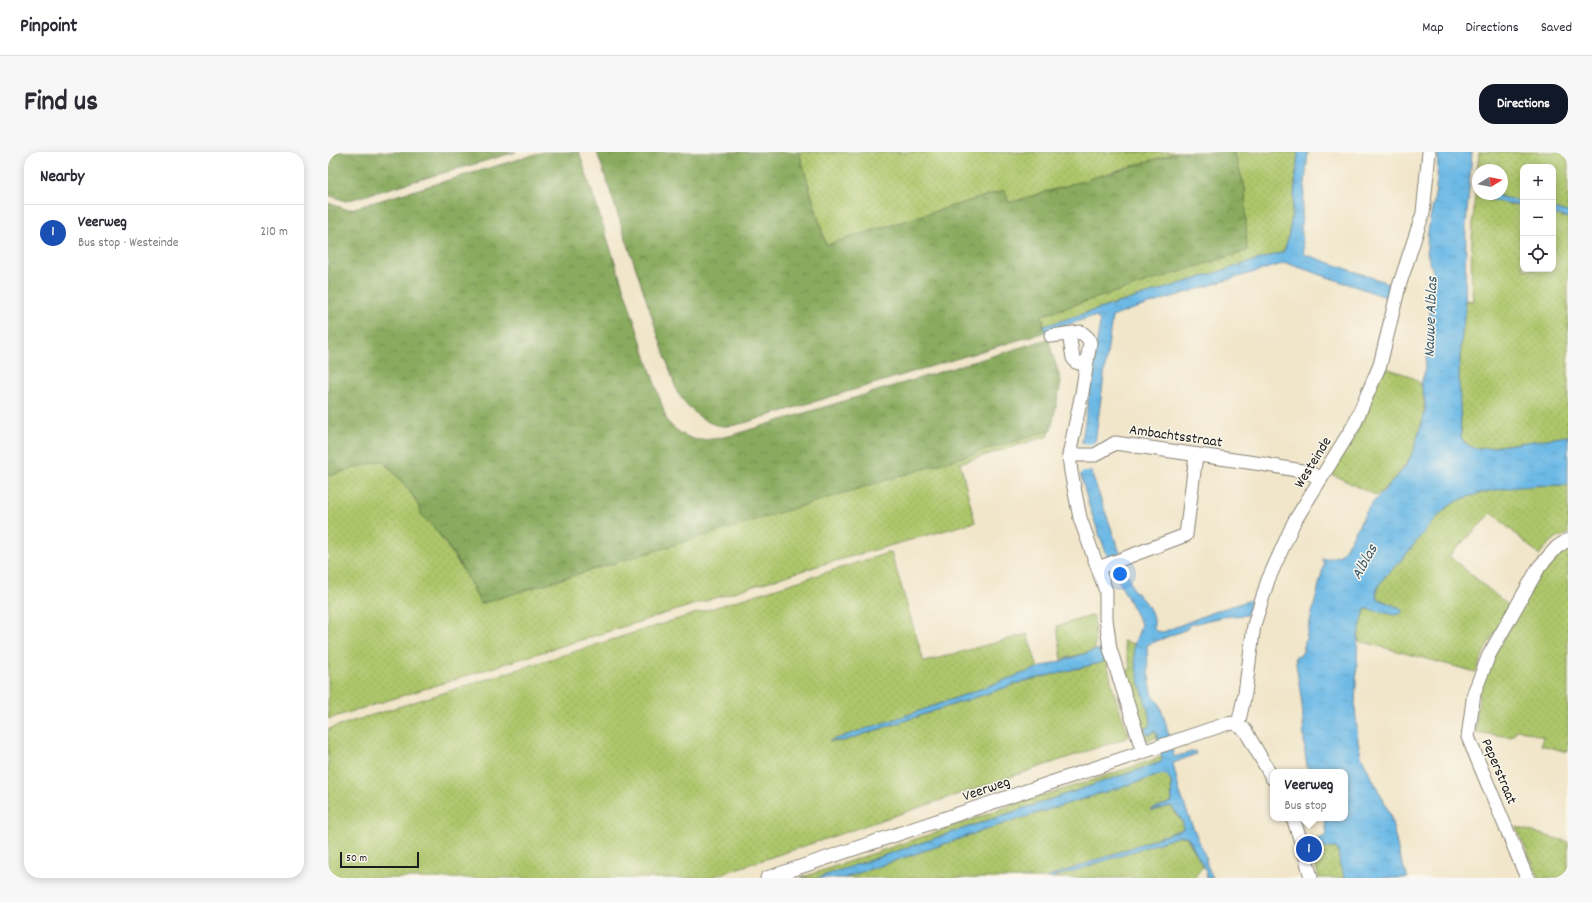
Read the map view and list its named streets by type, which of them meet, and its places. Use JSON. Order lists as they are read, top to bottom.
{
  "streets": {
    "street": [
      "Ambachtsstraat",
      "Westeinde",
      "Peperstraat",
      "Veerweg"
    ]
  },
  "crossings": [
    ["Ambachtsstraat", "Westeinde"],
    ["Westeinde", "Veerweg"]
  ],
  "water": ["Nauwe Alblas", "Alblas"],
  "scale_bar": "50 m",
  "north": "right",
  "page": {
    "header": "Pinpoint",
    "nav": ["Map", "Directions", "Saved"],
    "title": "Find us",
    "buttons": "Directions",
    "heading": "Nearby",
    "map_buttons": ["+", "−"],
    "list": [
      {
        "mark": "1",
        "name": "Veerweg",
        "note": "Bus stop · Westeinde",
        "value": "210 m"
      }
    ],
    "popup": ["Veerweg", "Bus stop"],
    "pins": "1",
    "scale": "50 m"
  }
}
